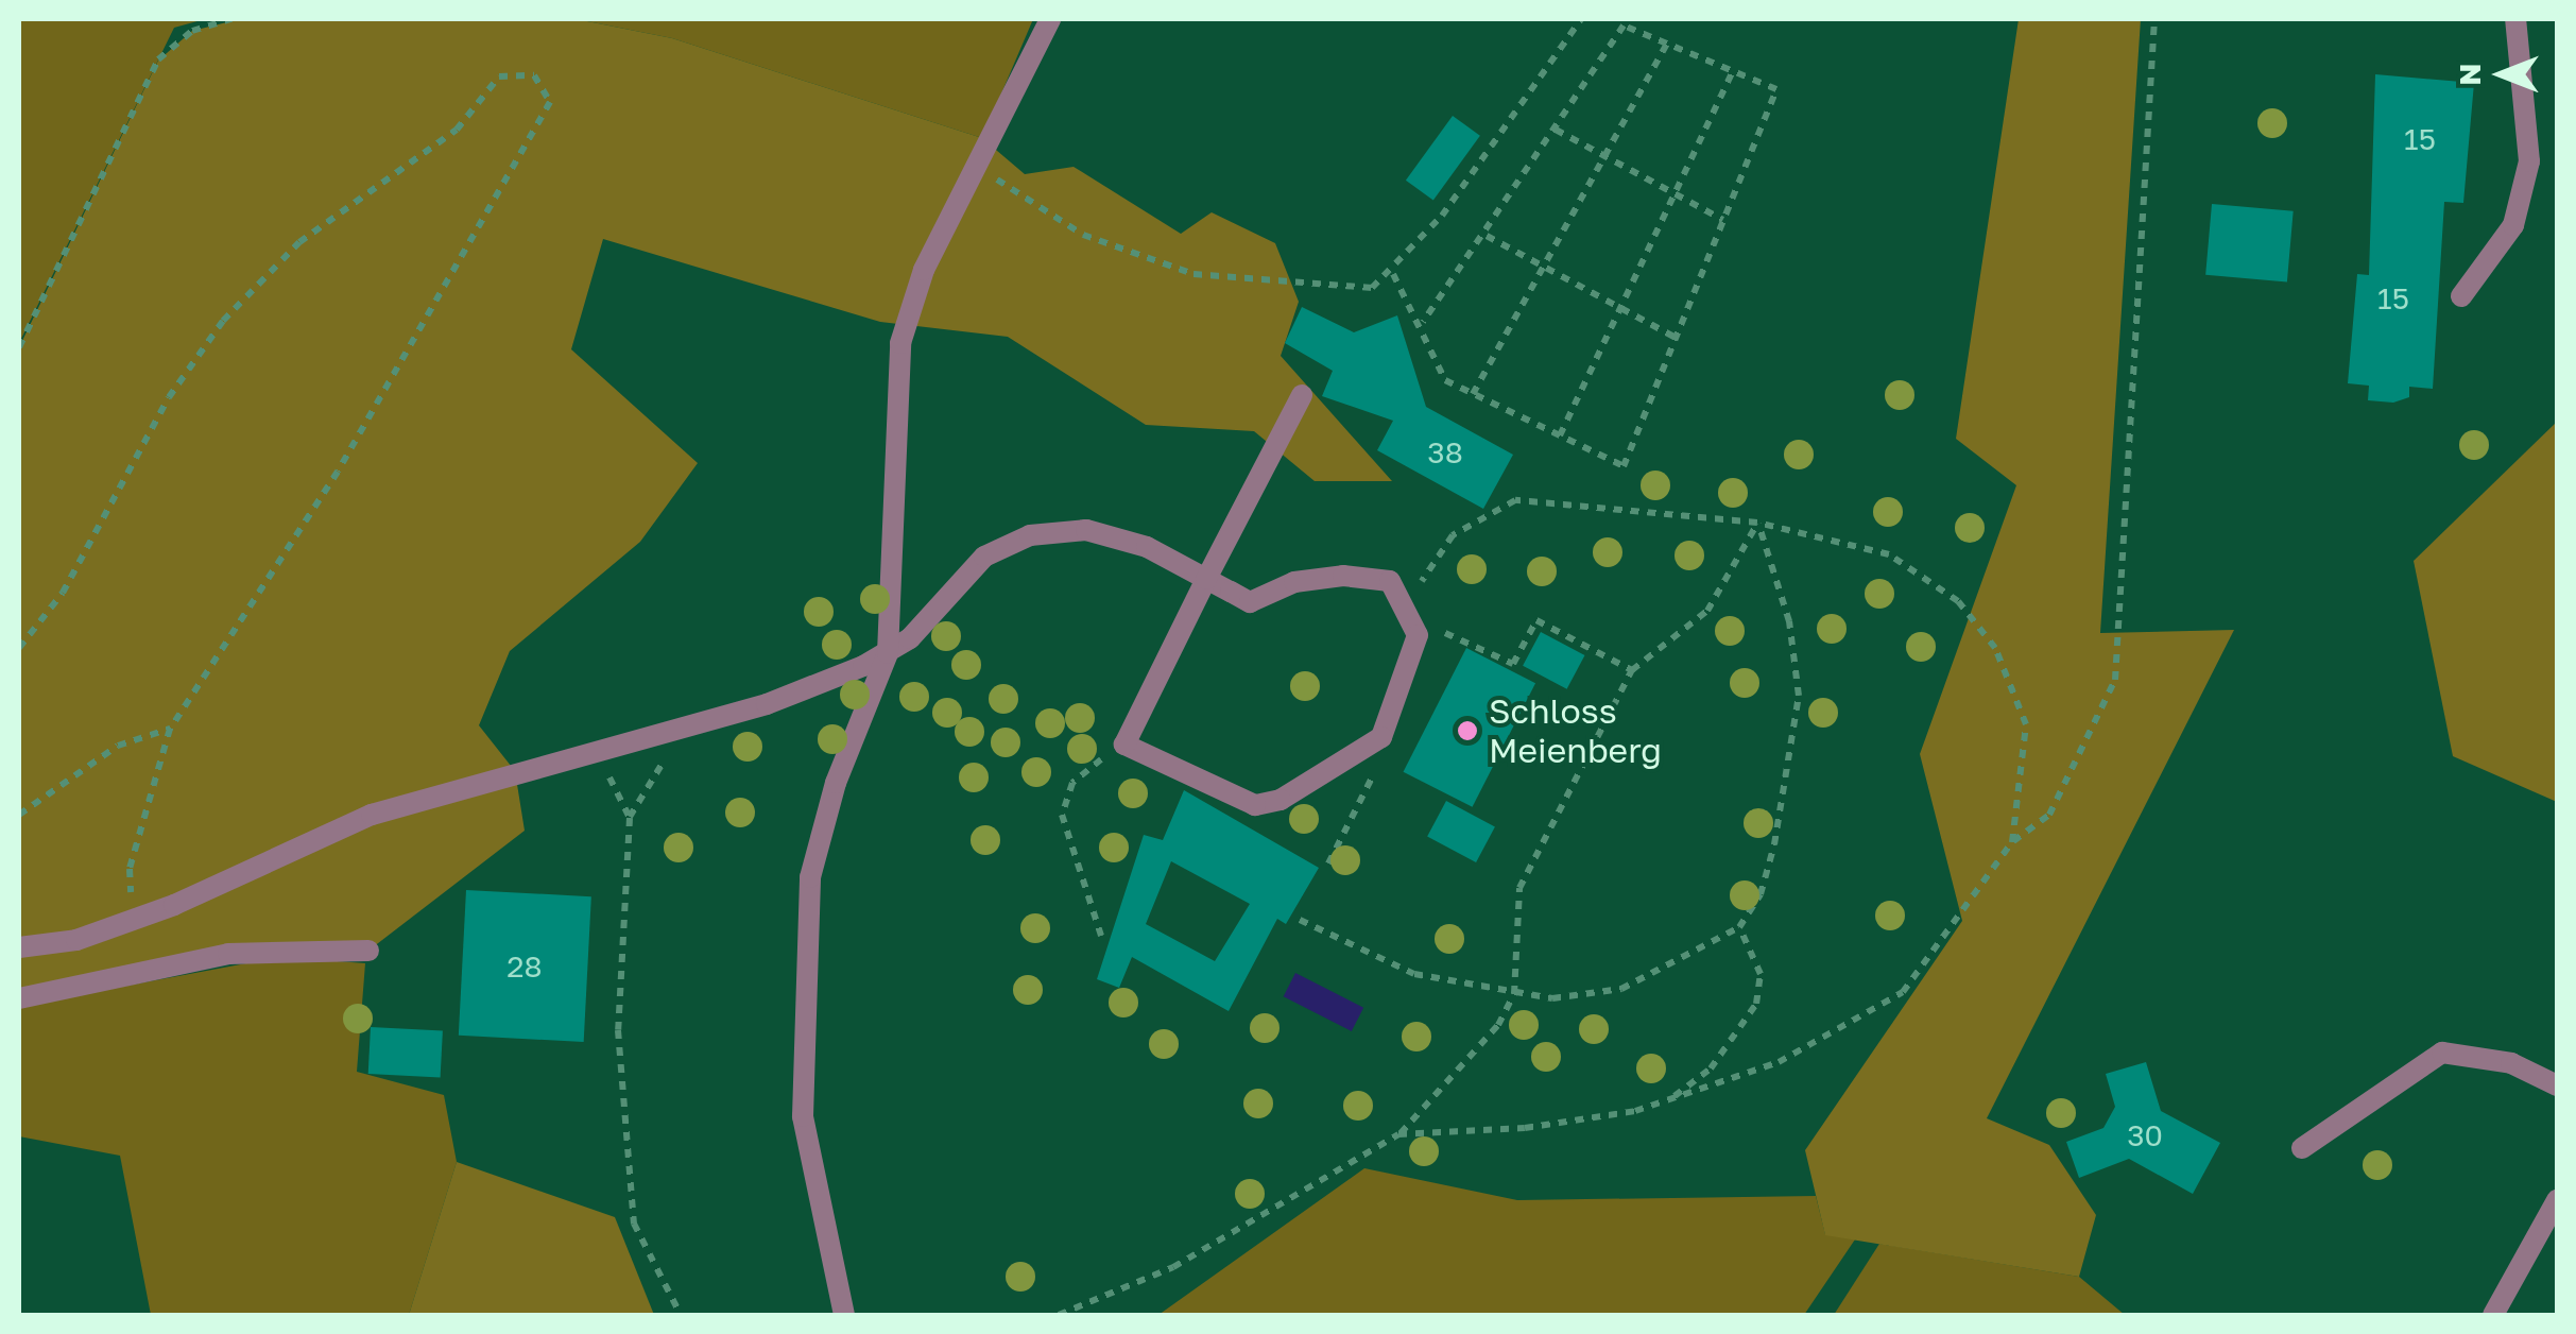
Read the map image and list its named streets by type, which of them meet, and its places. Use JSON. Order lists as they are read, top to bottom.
{
  "places": ["Schloss Meienberg"],
  "house_numbers": [
    "15",
    "15",
    "38",
    "28",
    "30"
  ],
  "north": "left"
}
